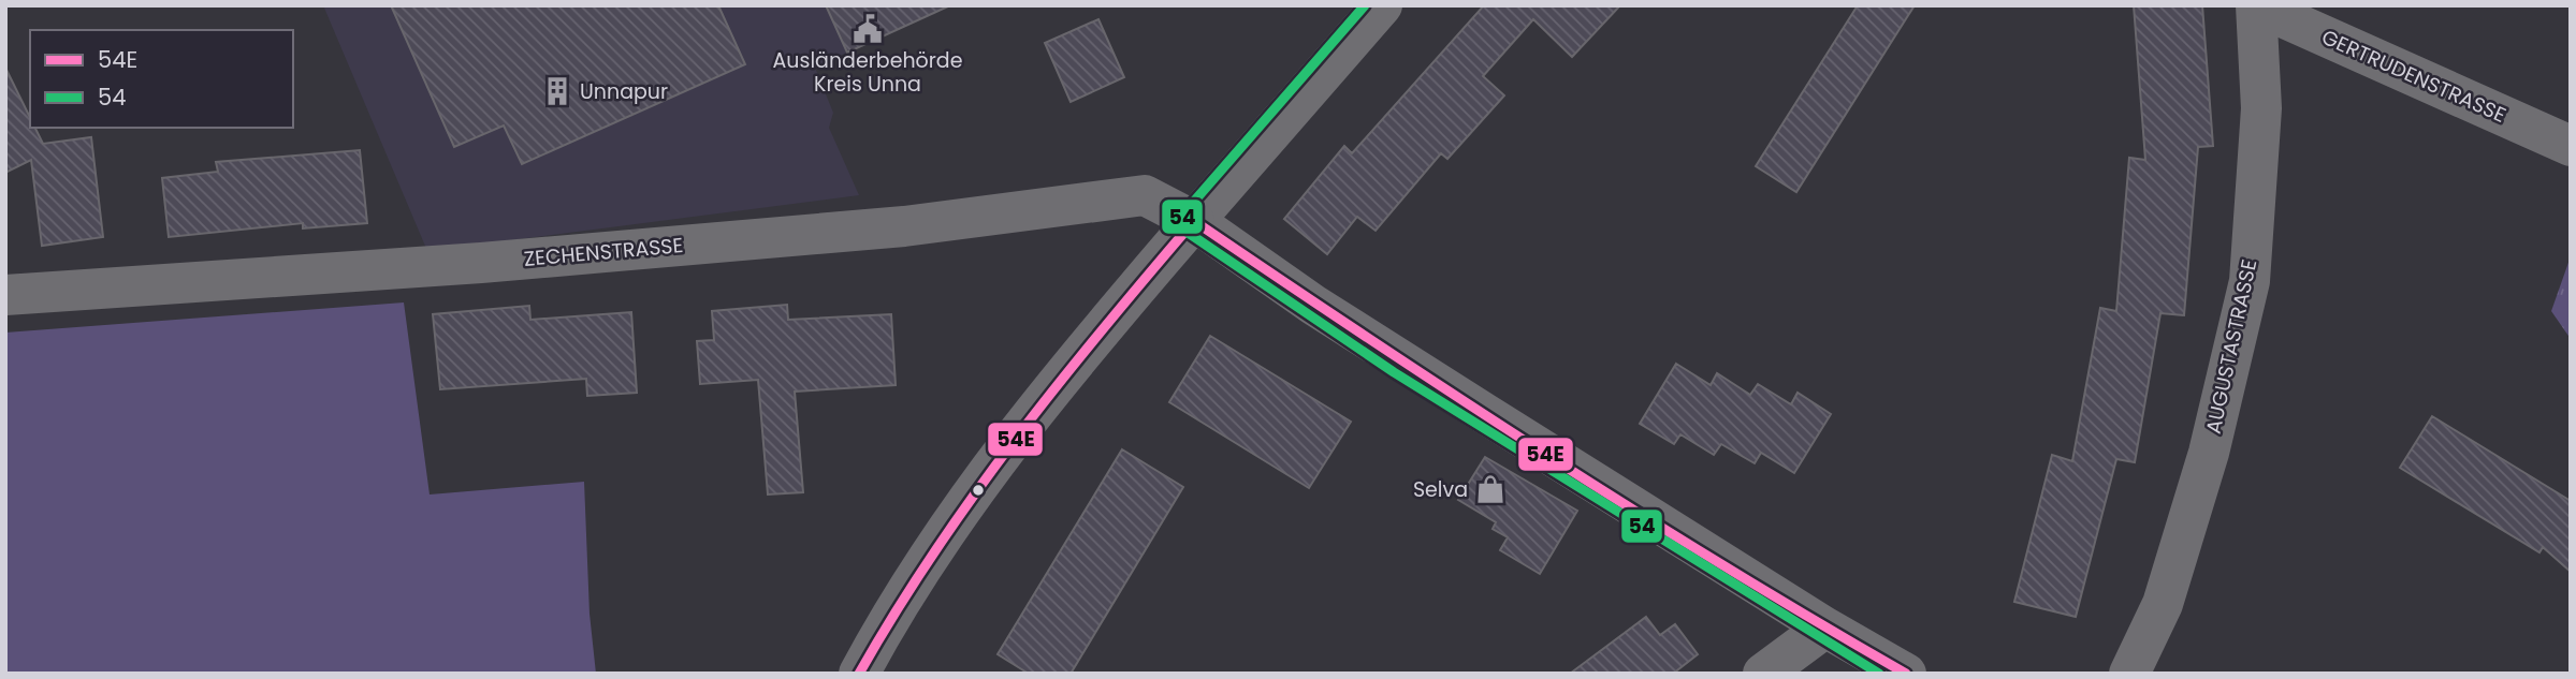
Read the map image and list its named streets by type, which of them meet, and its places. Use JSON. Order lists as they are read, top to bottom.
{
  "streets": {
    "street": ["GERTRUDENSTRASSE", "ZECHENSTRASSE", "AUGUSTASTRASSE"]
  },
  "crossings": [
    ["GERTRUDENSTRASSE", "AUGUSTASTRASSE"]
  ],
  "places": {
    "public building": ["Ausländerbehörde Kreis Unna"],
    "building": ["Unnapur"],
    "shop": ["Selva"]
  },
  "lines": ["transit line 54", "transit line 54E"],
  "legend": ["54E", "54"]
}
